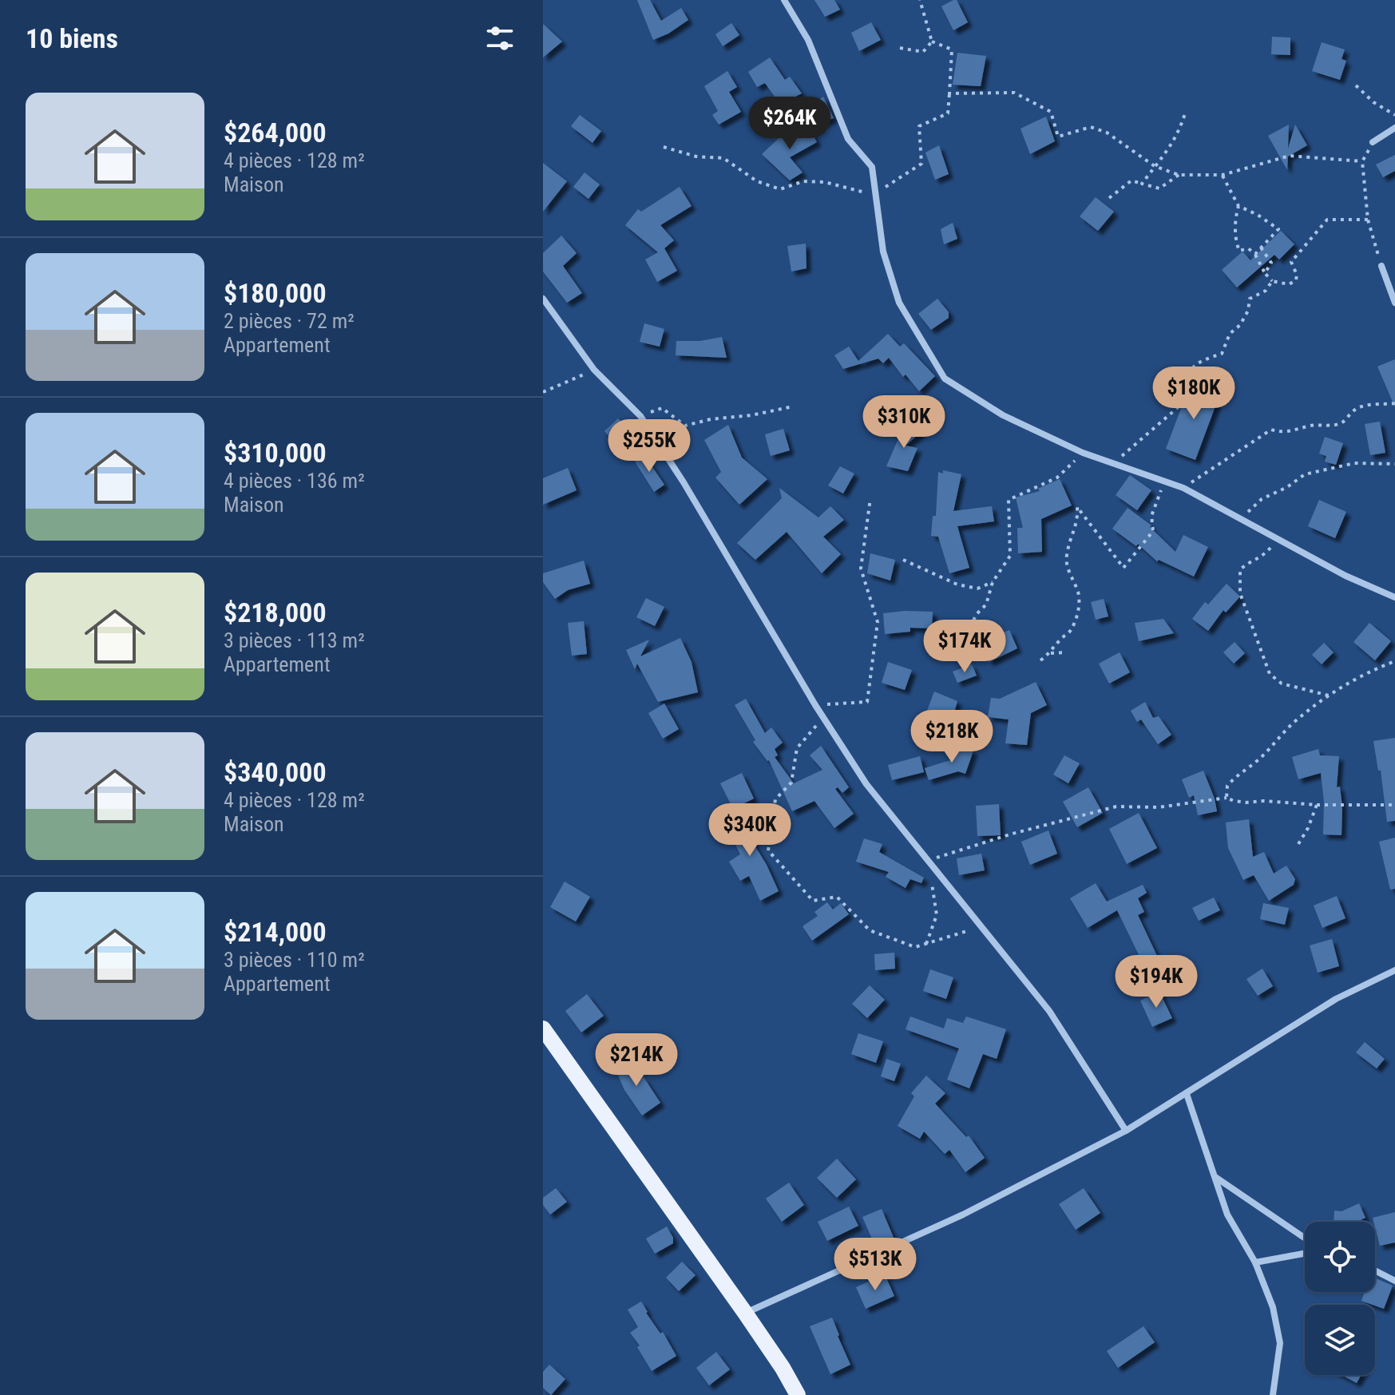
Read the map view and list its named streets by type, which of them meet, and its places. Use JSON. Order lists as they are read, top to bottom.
{
  "page": {
    "heading": "10 biens",
    "list": [
      {
        "name": "$264,000",
        "note": "4 pièces · 128 m² · Maison"
      },
      {
        "name": "$180,000",
        "note": "2 pièces · 72 m² · Appartement"
      },
      {
        "name": "$310,000",
        "note": "4 pièces · 136 m² · Maison"
      },
      {
        "name": "$218,000",
        "note": "3 pièces · 113 m² · Appartement"
      },
      {
        "name": "$340,000",
        "note": "4 pièces · 128 m² · Maison"
      },
      {
        "name": "$214,000",
        "note": "3 pièces · 110 m² · Appartement"
      }
    ],
    "price": [
      "$264K",
      "$180K",
      "$310K",
      "$255K",
      "$174K",
      "$218K",
      "$340K",
      "$194K",
      "$214K",
      "$513K"
    ]
  }
}
